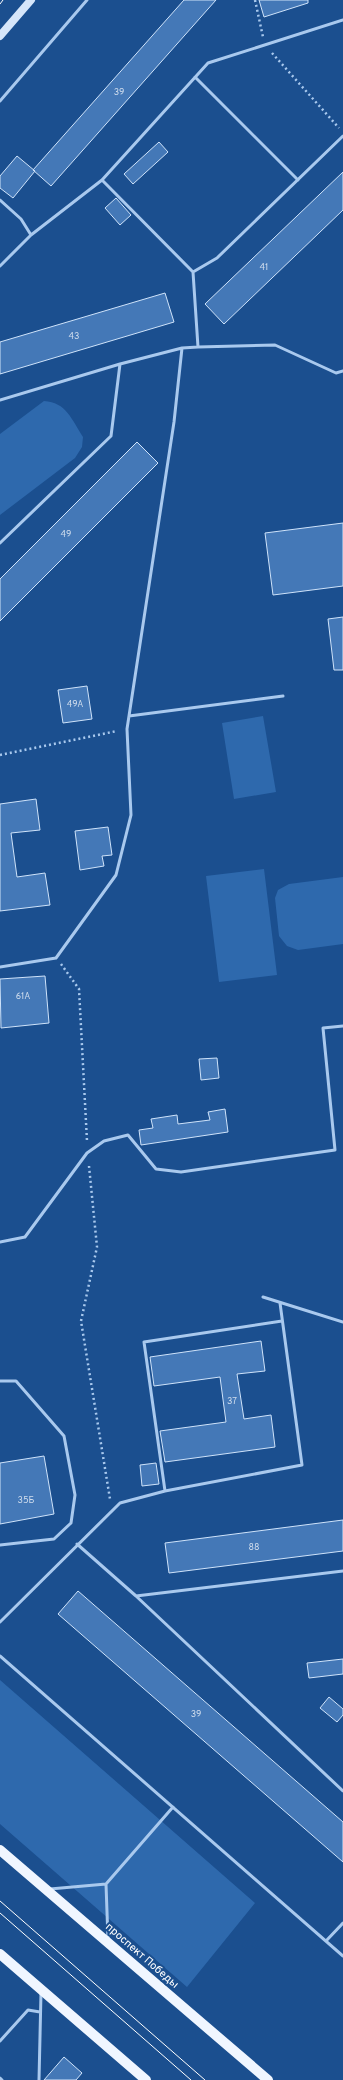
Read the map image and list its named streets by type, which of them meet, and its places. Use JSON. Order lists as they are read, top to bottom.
{
  "streets": {
    "main road": ["проспект Победы"]
  },
  "house_numbers": [
    "39",
    "41",
    "43",
    "49",
    "49А",
    "61А",
    "37",
    "35Б",
    "88",
    "39"
  ]
}
